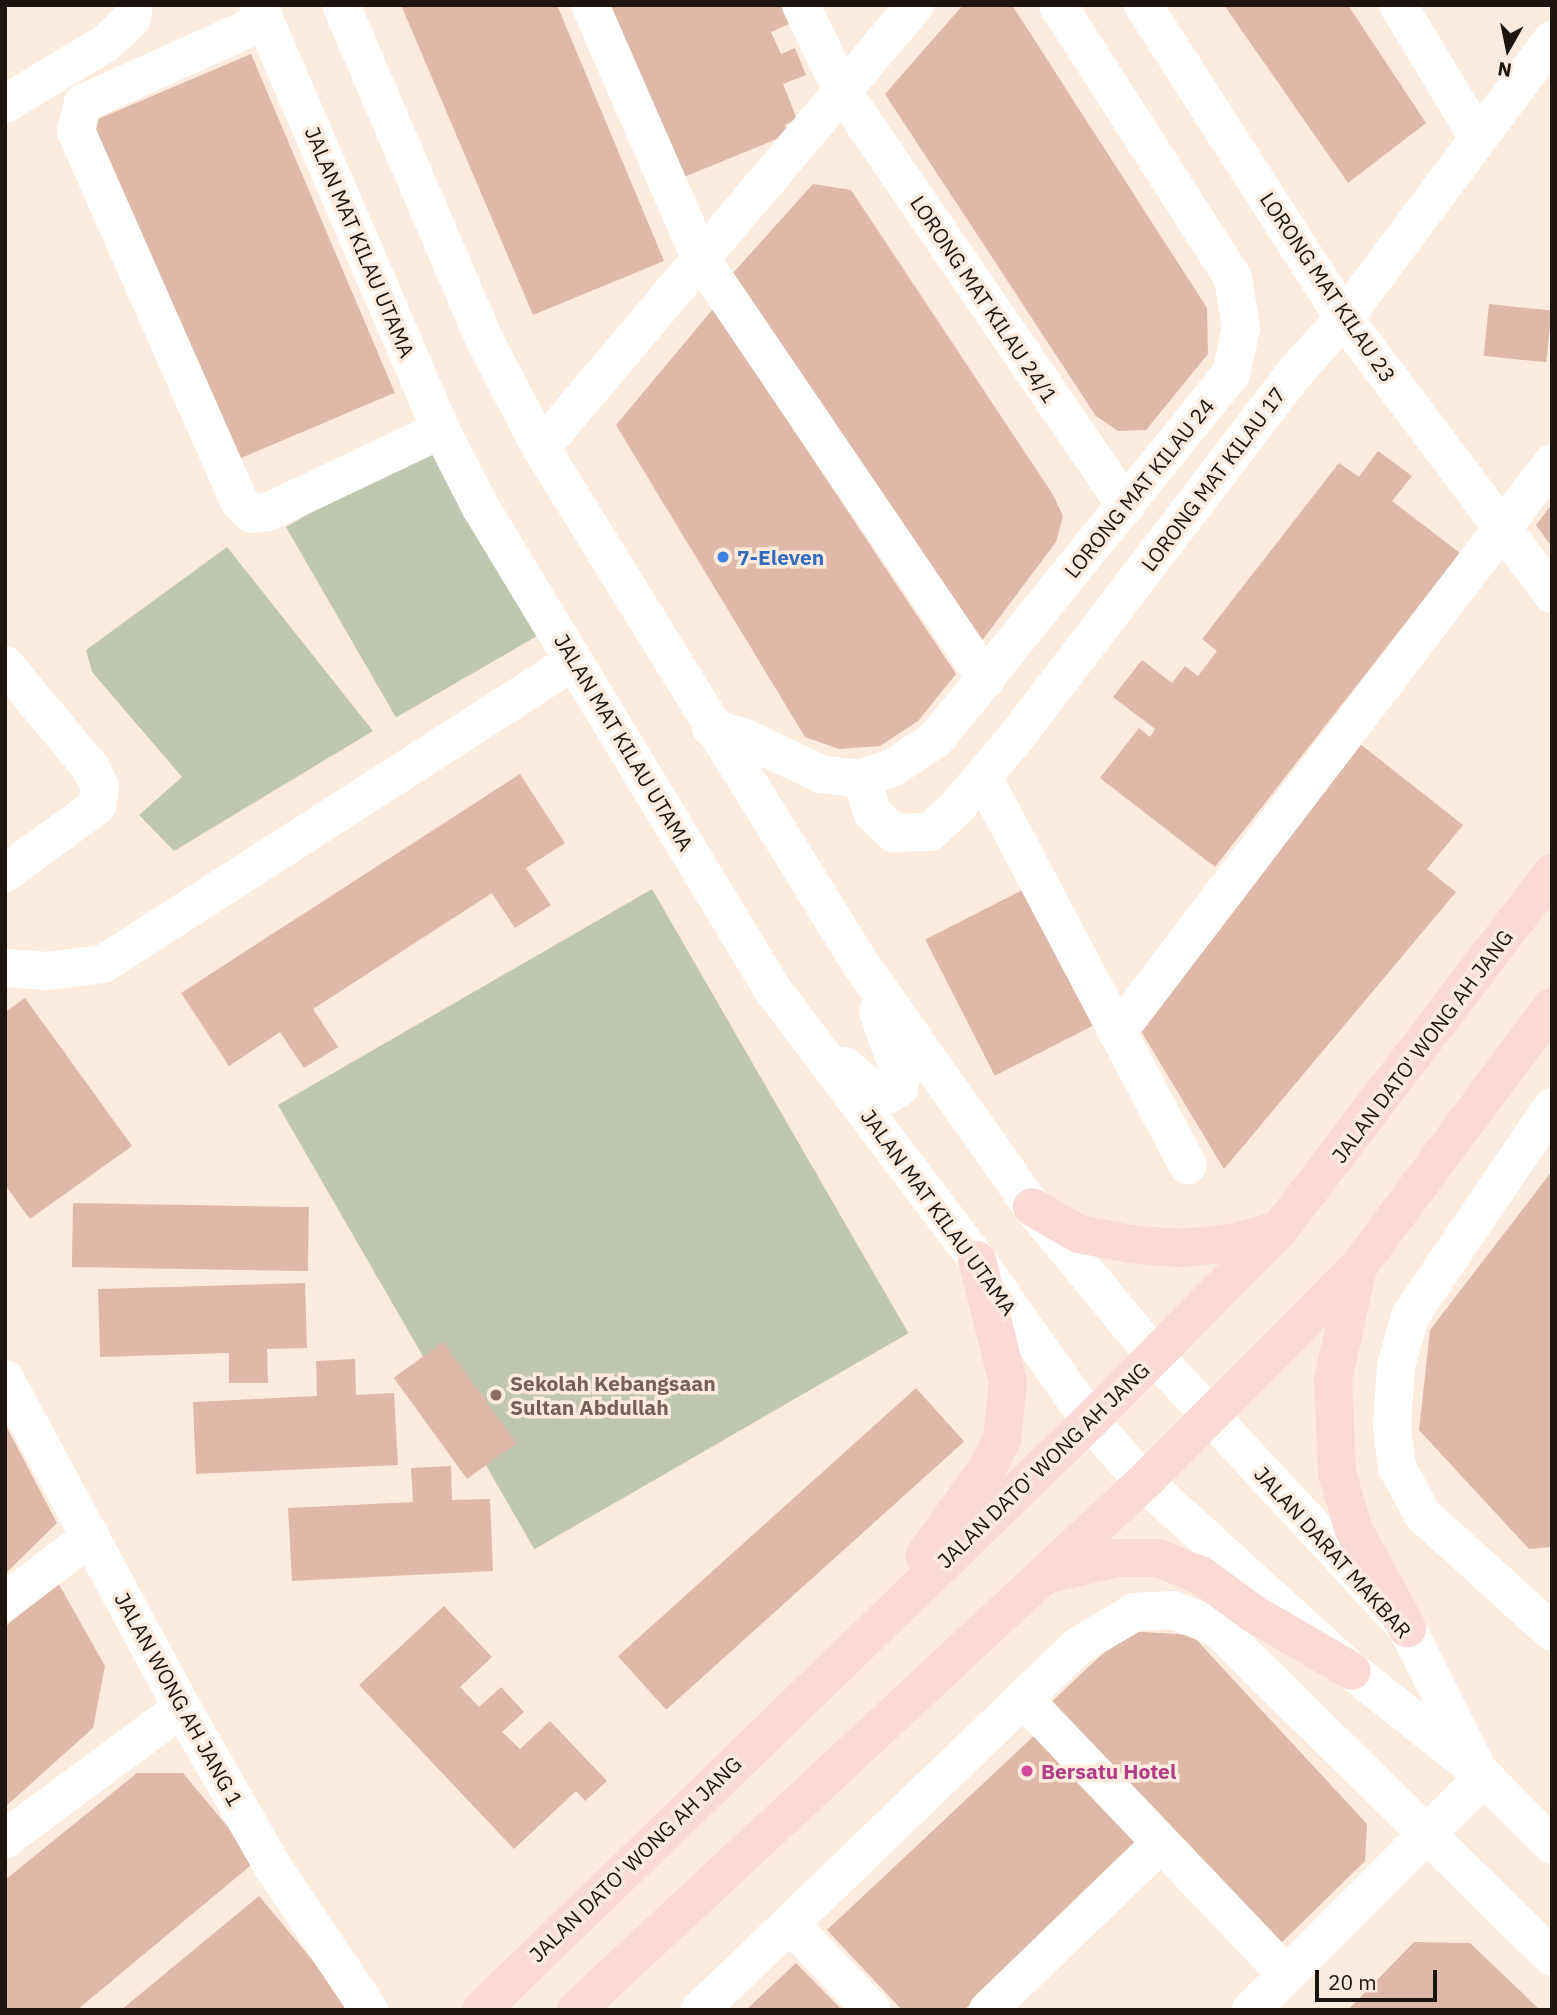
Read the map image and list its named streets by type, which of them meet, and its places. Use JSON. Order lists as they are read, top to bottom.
{
  "streets": {
    "main road": ["JALAN DATO' WONG AH JANG"],
    "street": [
      "JALAN MAT KILAU UTAMA",
      "LORONG MAT KILAU 23",
      "LORONG MAT KILAU 24/1",
      "LORONG MAT KILAU 17",
      "LORONG MAT KILAU 24",
      "JALAN DARAT MAKBAR",
      "JALAN WONG AH JANG 1"
    ]
  },
  "crossings": [
    ["JALAN MAT KILAU UTAMA", "JALAN DATO' WONG AH JANG"],
    ["JALAN MAT KILAU UTAMA", "JALAN DARAT MAKBAR"],
    ["LORONG MAT KILAU 23", "LORONG MAT KILAU 17"],
    ["LORONG MAT KILAU 24/1", "LORONG MAT KILAU 24"],
    ["LORONG MAT KILAU 17", "LORONG MAT KILAU 24"],
    ["JALAN DATO' WONG AH JANG", "JALAN DARAT MAKBAR"]
  ],
  "places": ["7-Eleven", "Sekolah Kebangsaan Sultan Abdullah", "Bersatu Hotel"],
  "scale_bar": "20 m",
  "north": "bottom"
}
